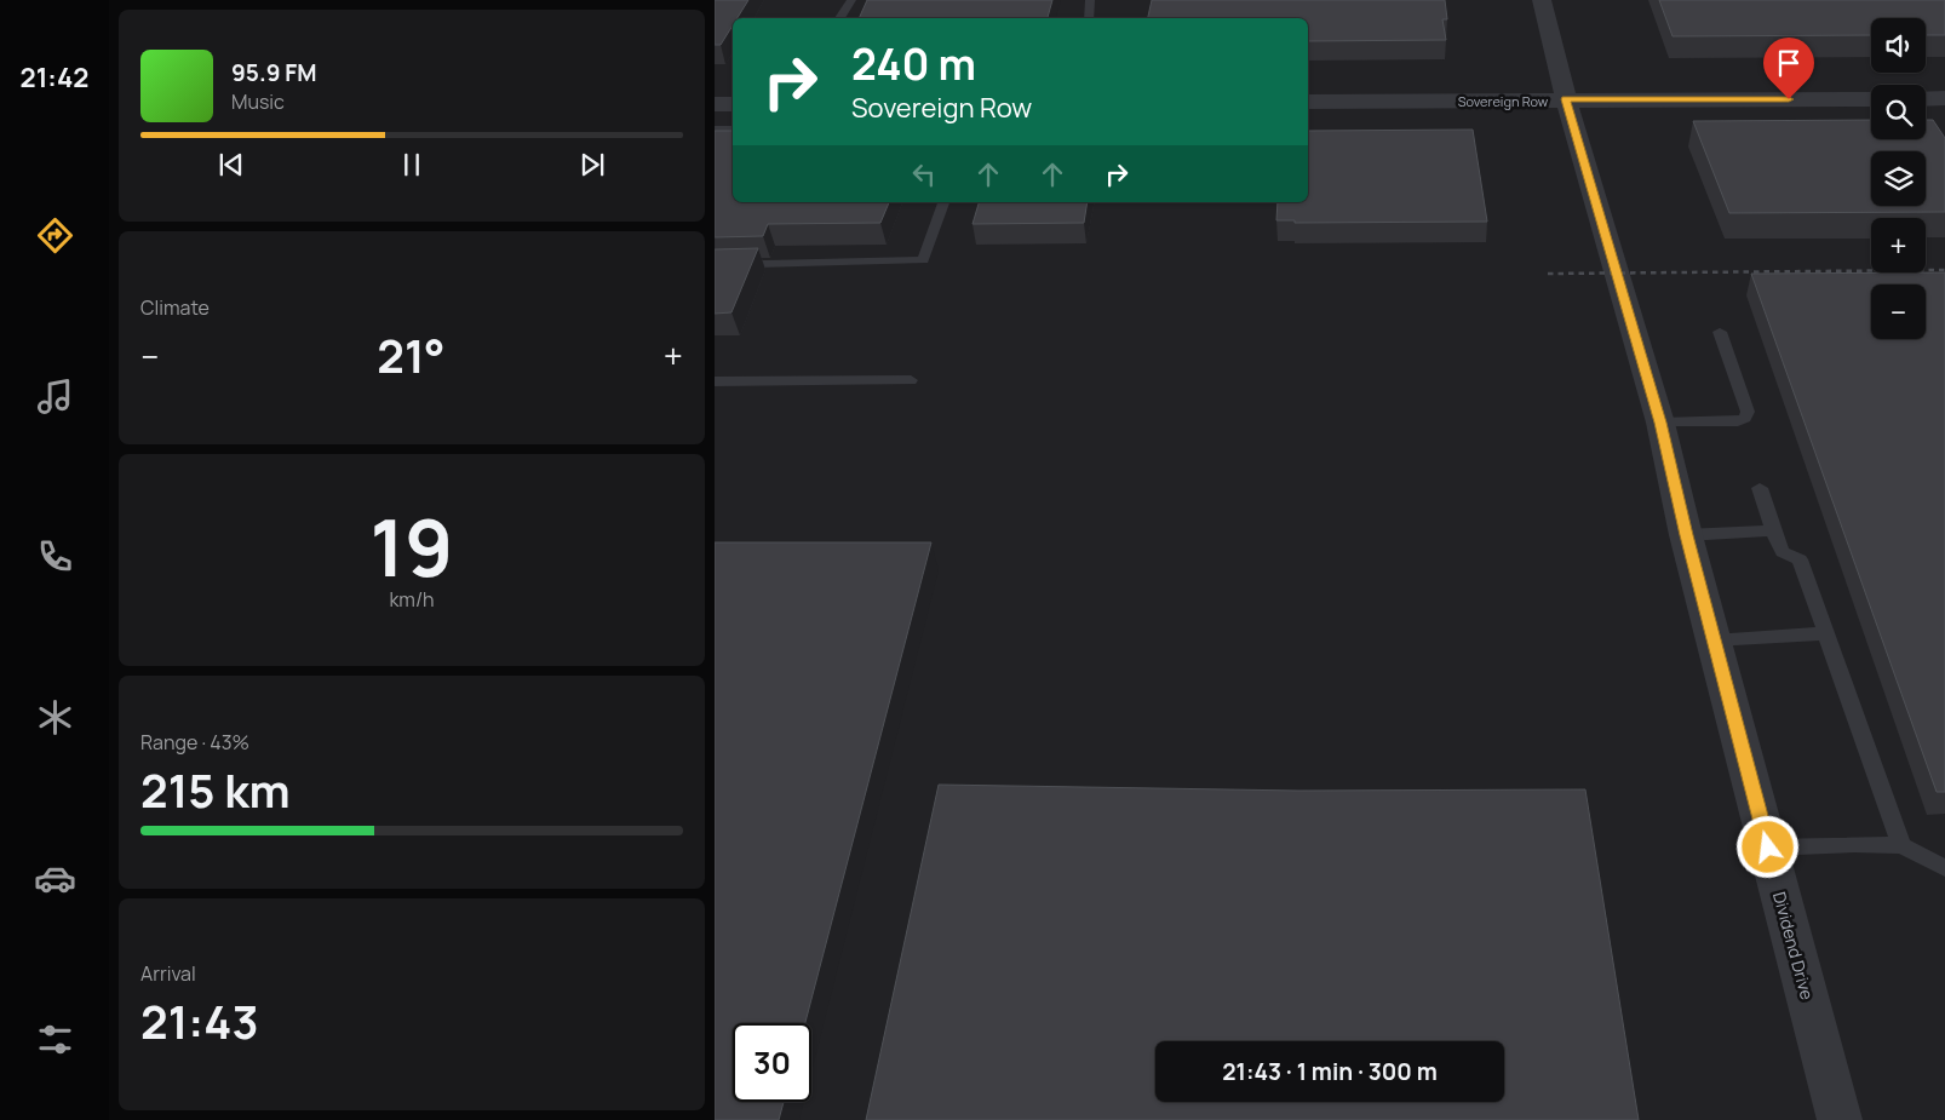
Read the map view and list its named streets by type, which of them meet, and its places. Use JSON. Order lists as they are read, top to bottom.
{
  "streets": {
    "street": ["Sovereign Row", "Dividend Drive"]
  },
  "crossings": [
    ["Sovereign Row", "Dividend Drive"]
  ],
  "page": {
    "tabs": "21:42",
    "map_buttons": ["+", "−"],
    "turn": ["240 m", "Sovereign Row"],
    "song": ["95.9 FM", "Music"],
    "tile": [
      "Climate",
      ["19", "km/h"],
      ["Range · 43%", "215 km"],
      ["Arrival", "21:43"]
    ],
    "heat": ["−", "21°", "+"],
    "limit": "30",
    "trip": "21:43 · 1 min · 300 m"
  }
}
